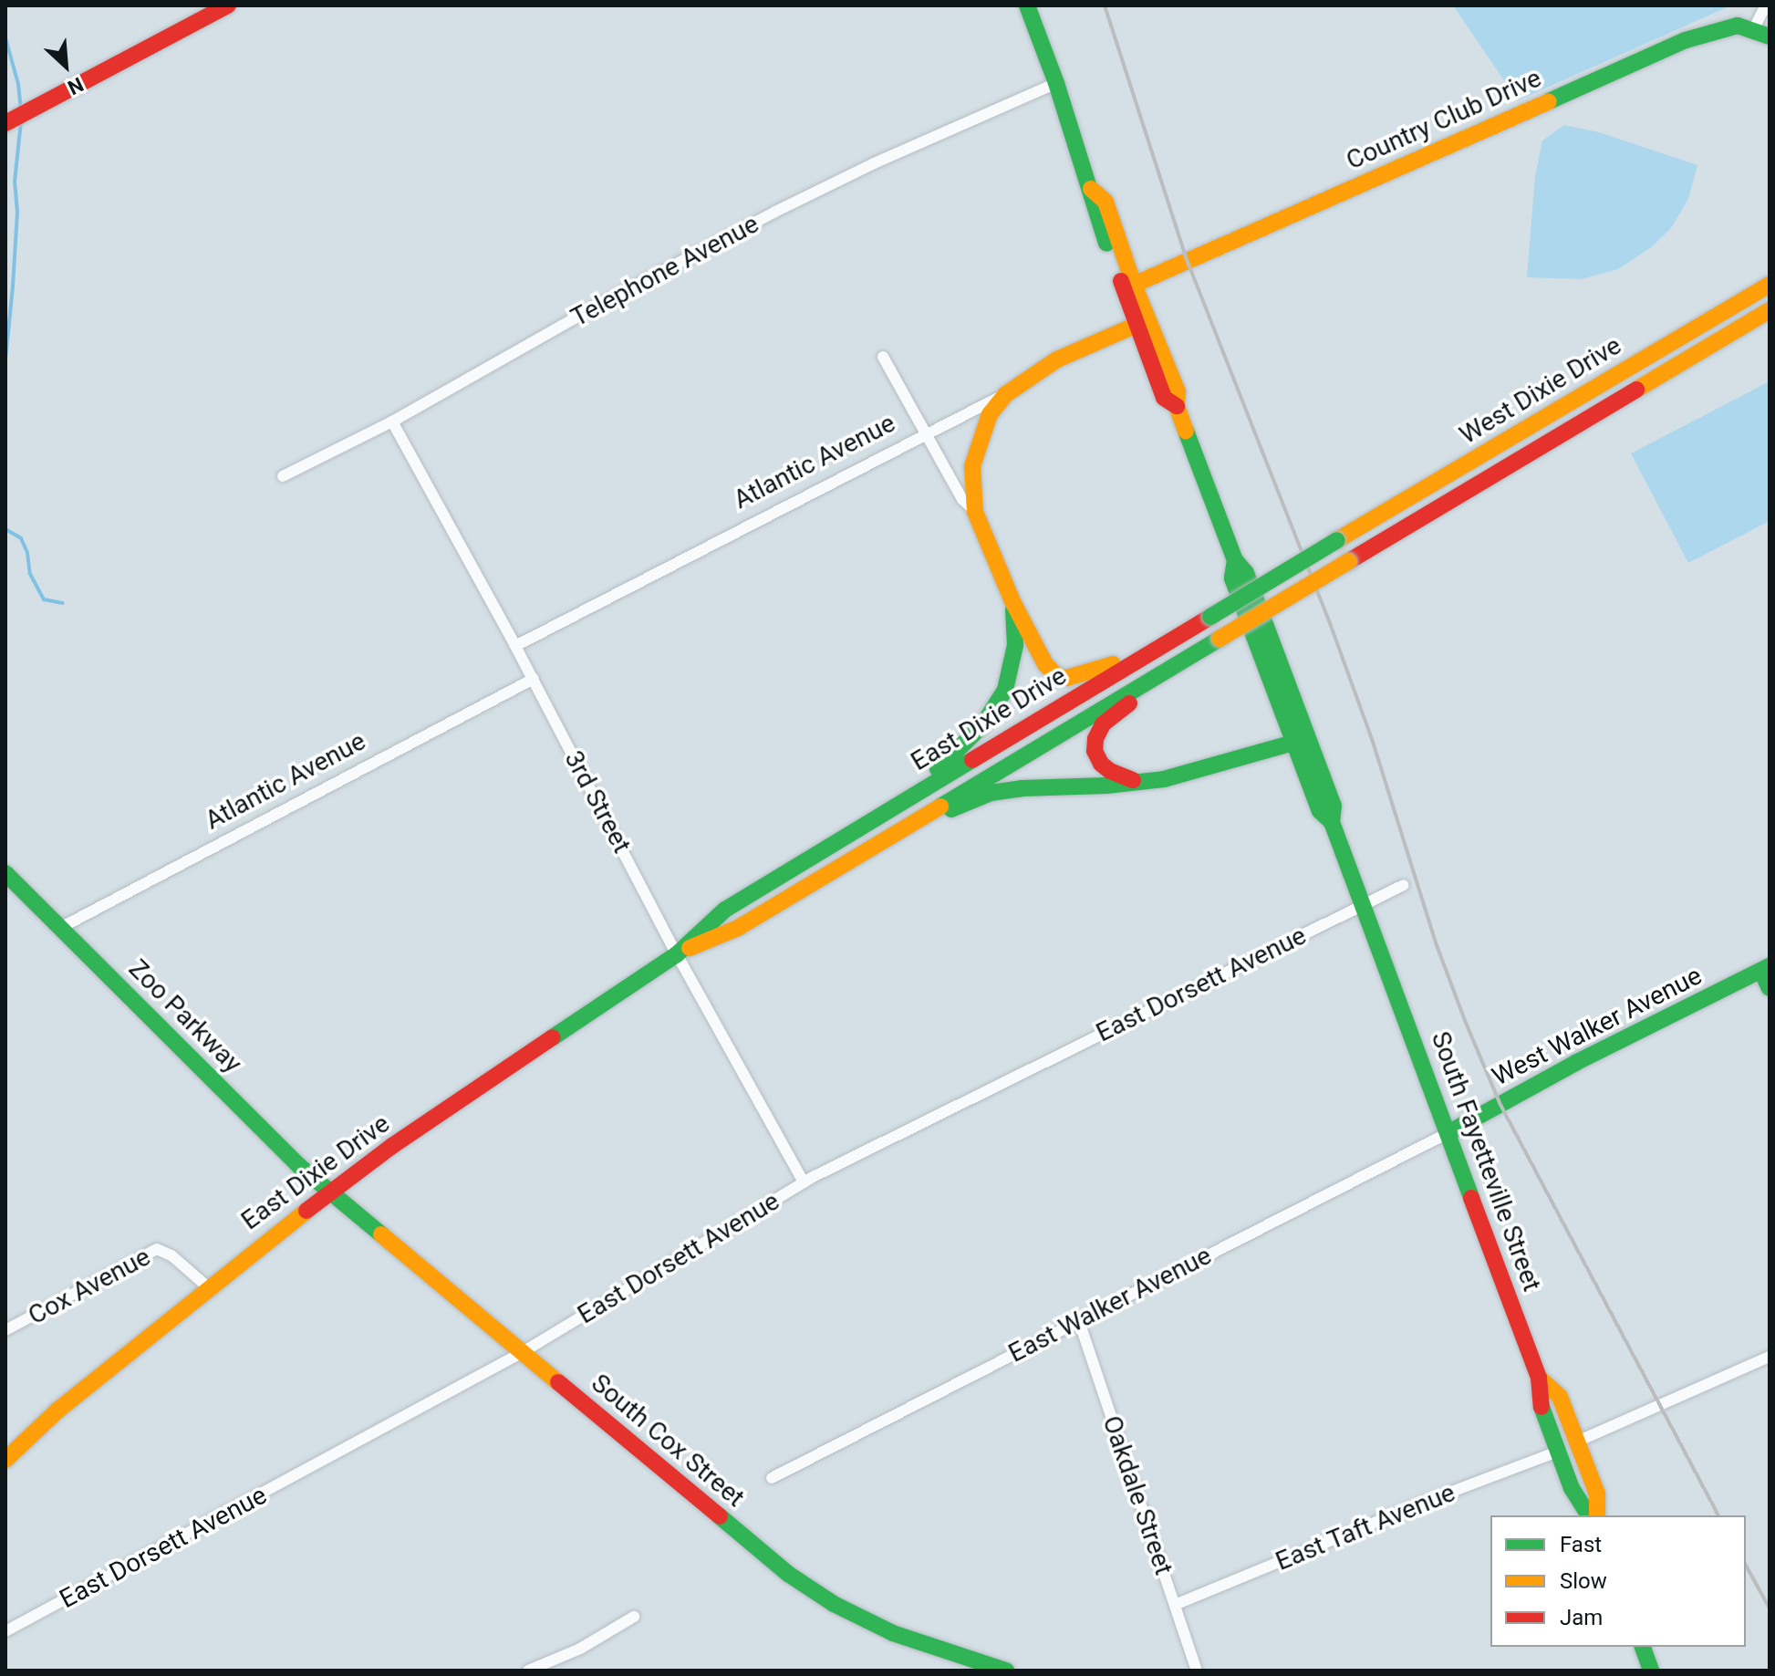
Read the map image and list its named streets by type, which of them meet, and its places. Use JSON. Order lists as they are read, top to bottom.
{
  "streets": {
    "main road": [
      "Country Club Drive",
      "West Dixie Drive",
      "Atlantic Avenue",
      "East Dixie Drive",
      "Zoo Parkway",
      "West Walker Avenue",
      "South Fayetteville Street",
      "South Cox Street"
    ],
    "street": [
      "Telephone Avenue",
      "3rd Street",
      "East Dorsett Avenue",
      "Cox Avenue",
      "East Walker Avenue",
      "Oakdale Street",
      "East Taft Avenue"
    ]
  },
  "crossings": [
    ["Country Club Drive", "South Fayetteville Street"],
    ["Telephone Avenue", "3rd Street"],
    ["Telephone Avenue", "South Fayetteville Street"],
    ["West Dixie Drive", "East Dixie Drive"],
    ["Atlantic Avenue", "3rd Street"],
    ["Atlantic Avenue", "Zoo Parkway"],
    ["Atlantic Avenue", "South Fayetteville Street"],
    ["East Dixie Drive", "3rd Street"],
    ["East Dixie Drive", "Zoo Parkway"],
    ["East Dixie Drive", "Cox Avenue"],
    ["East Dixie Drive", "South Cox Street"],
    ["3rd Street", "East Dorsett Avenue"],
    ["East Dorsett Avenue", "South Fayetteville Street"],
    ["East Dorsett Avenue", "South Cox Street"],
    ["Zoo Parkway", "South Cox Street"],
    ["West Walker Avenue", "South Fayetteville Street"],
    ["West Walker Avenue", "East Walker Avenue"],
    ["South Fayetteville Street", "East Walker Avenue"],
    ["South Fayetteville Street", "East Taft Avenue"],
    ["East Walker Avenue", "Oakdale Street"],
    ["Oakdale Street", "East Taft Avenue"]
  ],
  "legend": ["Fast", "Slow", "Jam"],
  "north": "bottom right"
}
